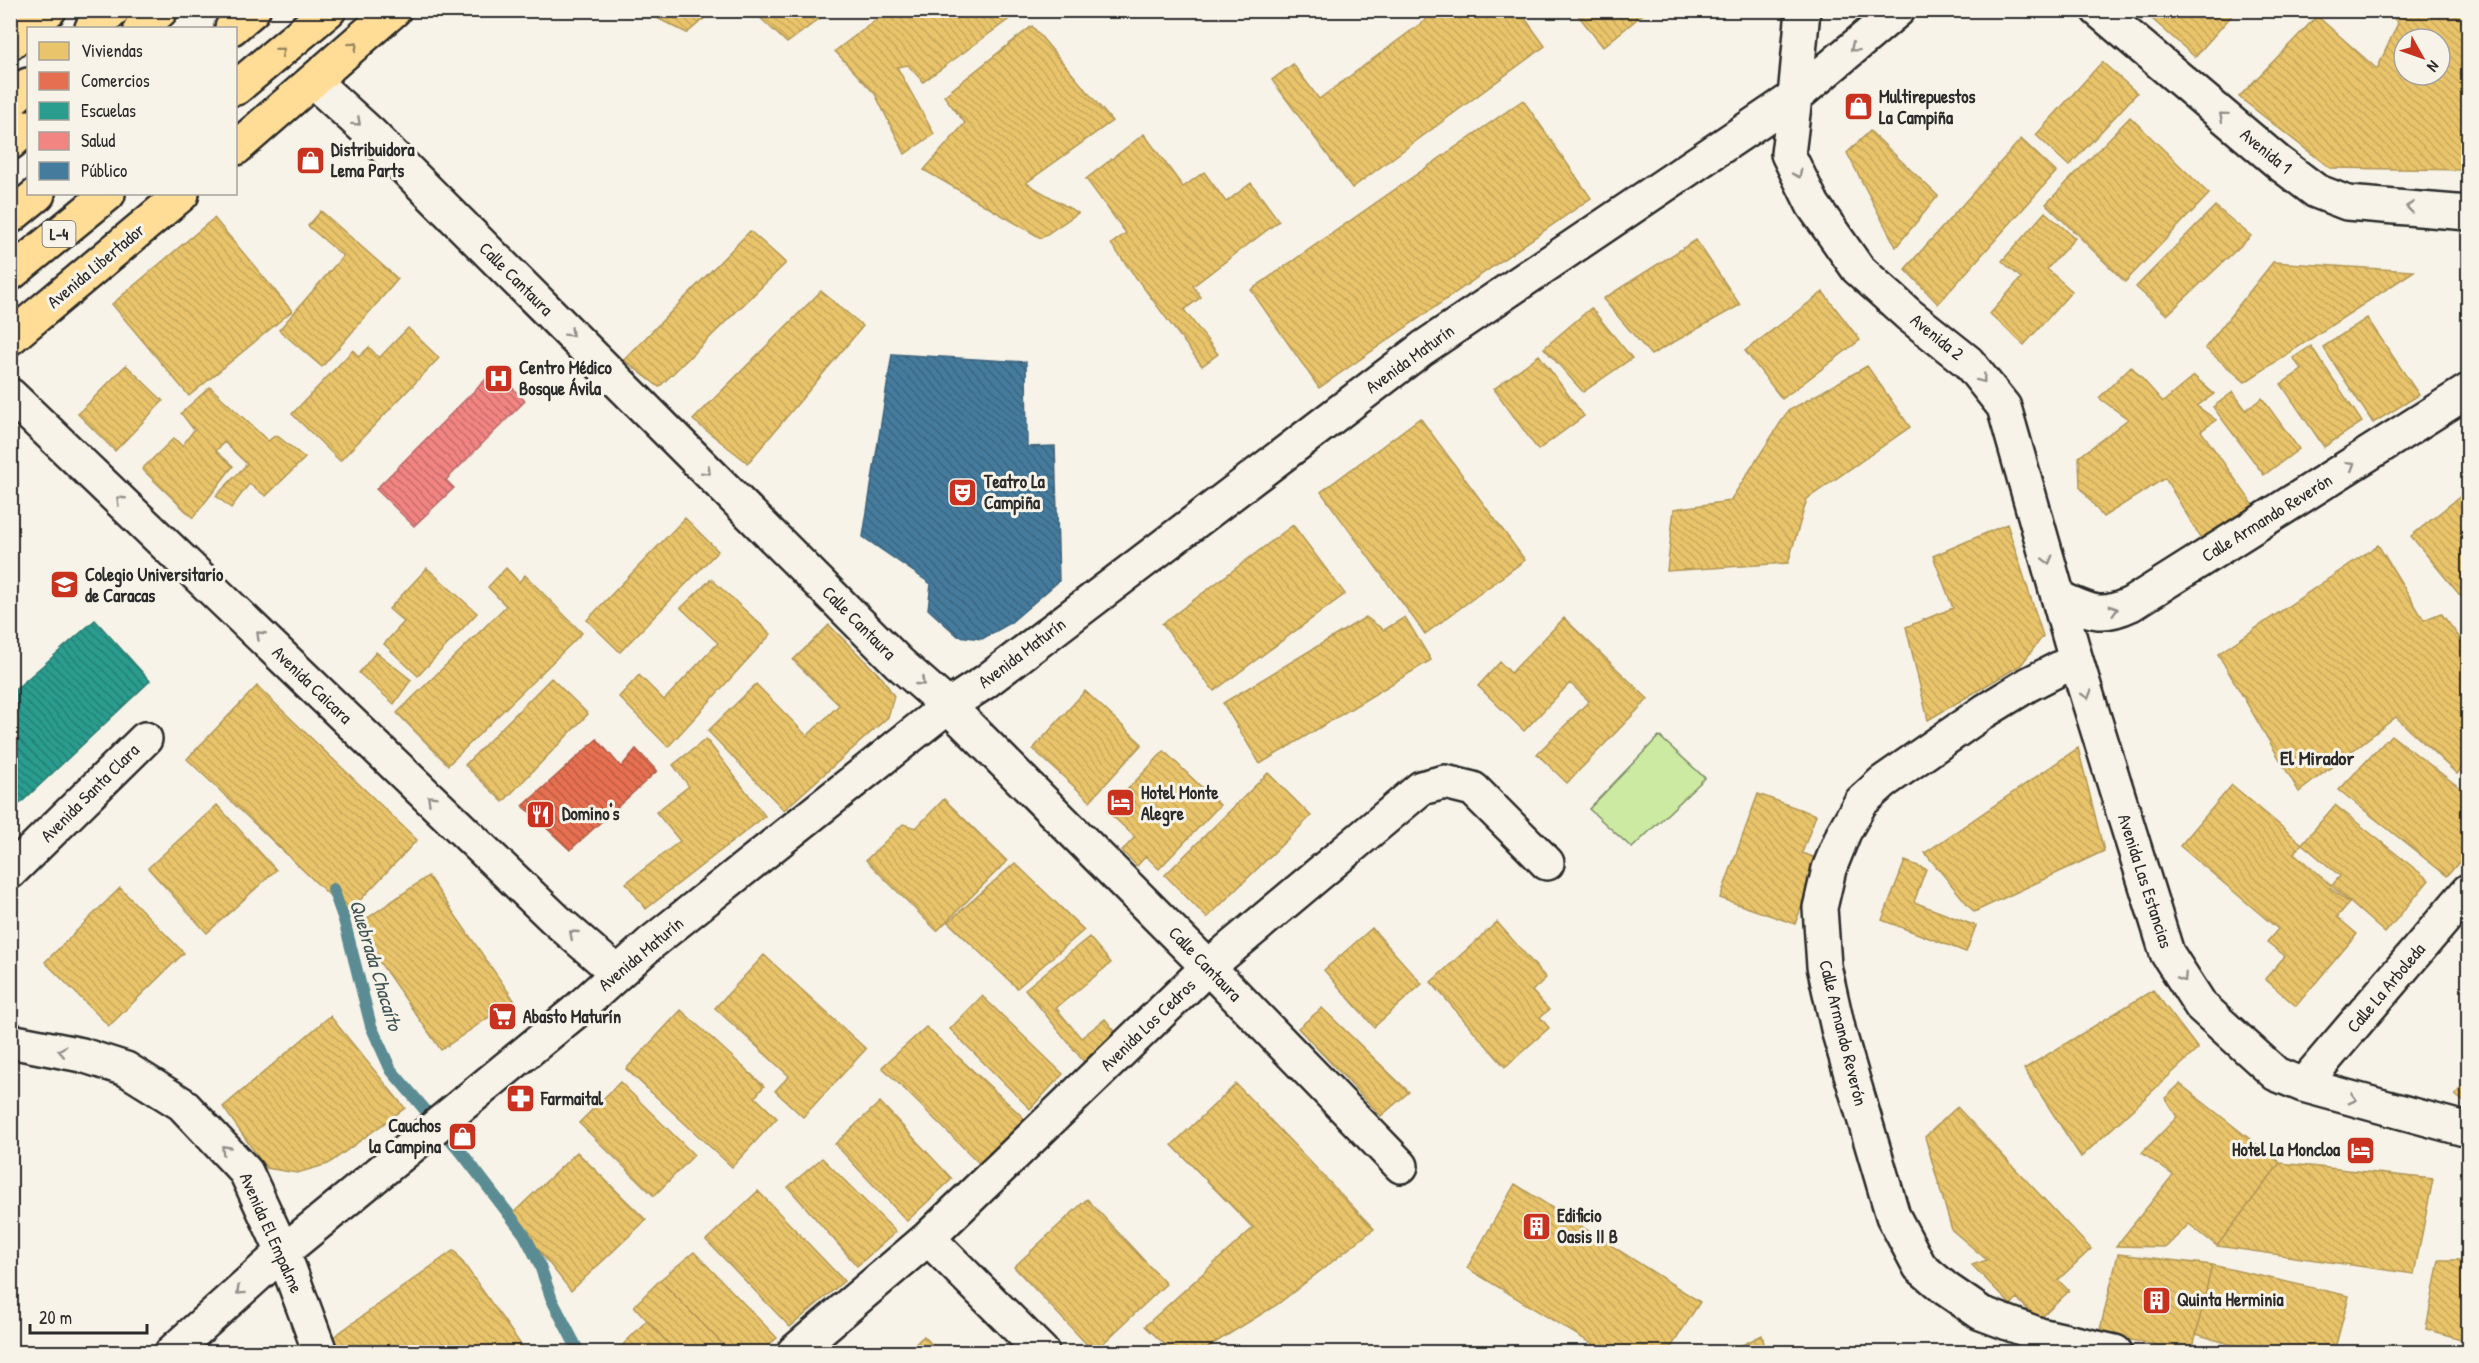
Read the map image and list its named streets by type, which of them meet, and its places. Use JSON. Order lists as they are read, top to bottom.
{
  "streets": {
    "main road": ["L-4", "Avenida Libertador"],
    "street": [
      "Avenida 1",
      "Calle Cantaura",
      "Avenida 2",
      "Avenida Maturín",
      "Calle Armando Reverón",
      "Avenida Caicara",
      "Avenida Santa Clara",
      "Avenida Las Estancias",
      "Calle La Arboleda",
      "Avenida Los Cedros",
      "Avenida El Empalme"
    ]
  },
  "crossings": [
    ["Calle Cantaura", "Avenida Maturín"],
    ["Calle Cantaura", "Avenida Los Cedros"],
    ["Avenida 2", "Avenida Maturín"],
    ["Avenida 2", "Calle Armando Reverón"],
    ["Avenida 2", "Avenida Las Estancias"],
    ["Avenida Maturín", "Avenida Caicara"],
    ["Avenida Maturín", "Avenida El Empalme"],
    ["Calle Armando Reverón", "Avenida Las Estancias"],
    ["Avenida Las Estancias", "Calle La Arboleda"]
  ],
  "one_way": [
    "Avenida 1",
    "Calle Cantaura",
    "Avenida 2",
    "Avenida Caicara",
    "Avenida Las Estancias",
    "Avenida El Empalme"
  ],
  "districts": ["El Mirador"],
  "water": ["Quebrada Chacaíto"],
  "places": {
    "shop": ["Multirepuestos La Campiña", "Distribuidora Lema Parts", "Cauchos la Campina"],
    "hospital": ["Centro Médico Bosque Ávila"],
    "theatre": ["Teatro La Campiña"],
    "school or university": ["Colegio Universitario de Caracas"],
    "hotel": ["Hotel Monte Alegre", "Hotel La Moncloa"],
    "restaurant": ["Domino's"],
    "supermarket": ["Abasto Maturín"],
    "pharmacy": ["Farmaital"],
    "building": ["Edificio Oasis II B", "Quinta Herminia"]
  },
  "legend": [
    "Viviendas",
    "Comercios",
    "Escuelas",
    "Salud",
    "Público"
  ],
  "scale_bar": "20 m",
  "north": "bottom right"
}
